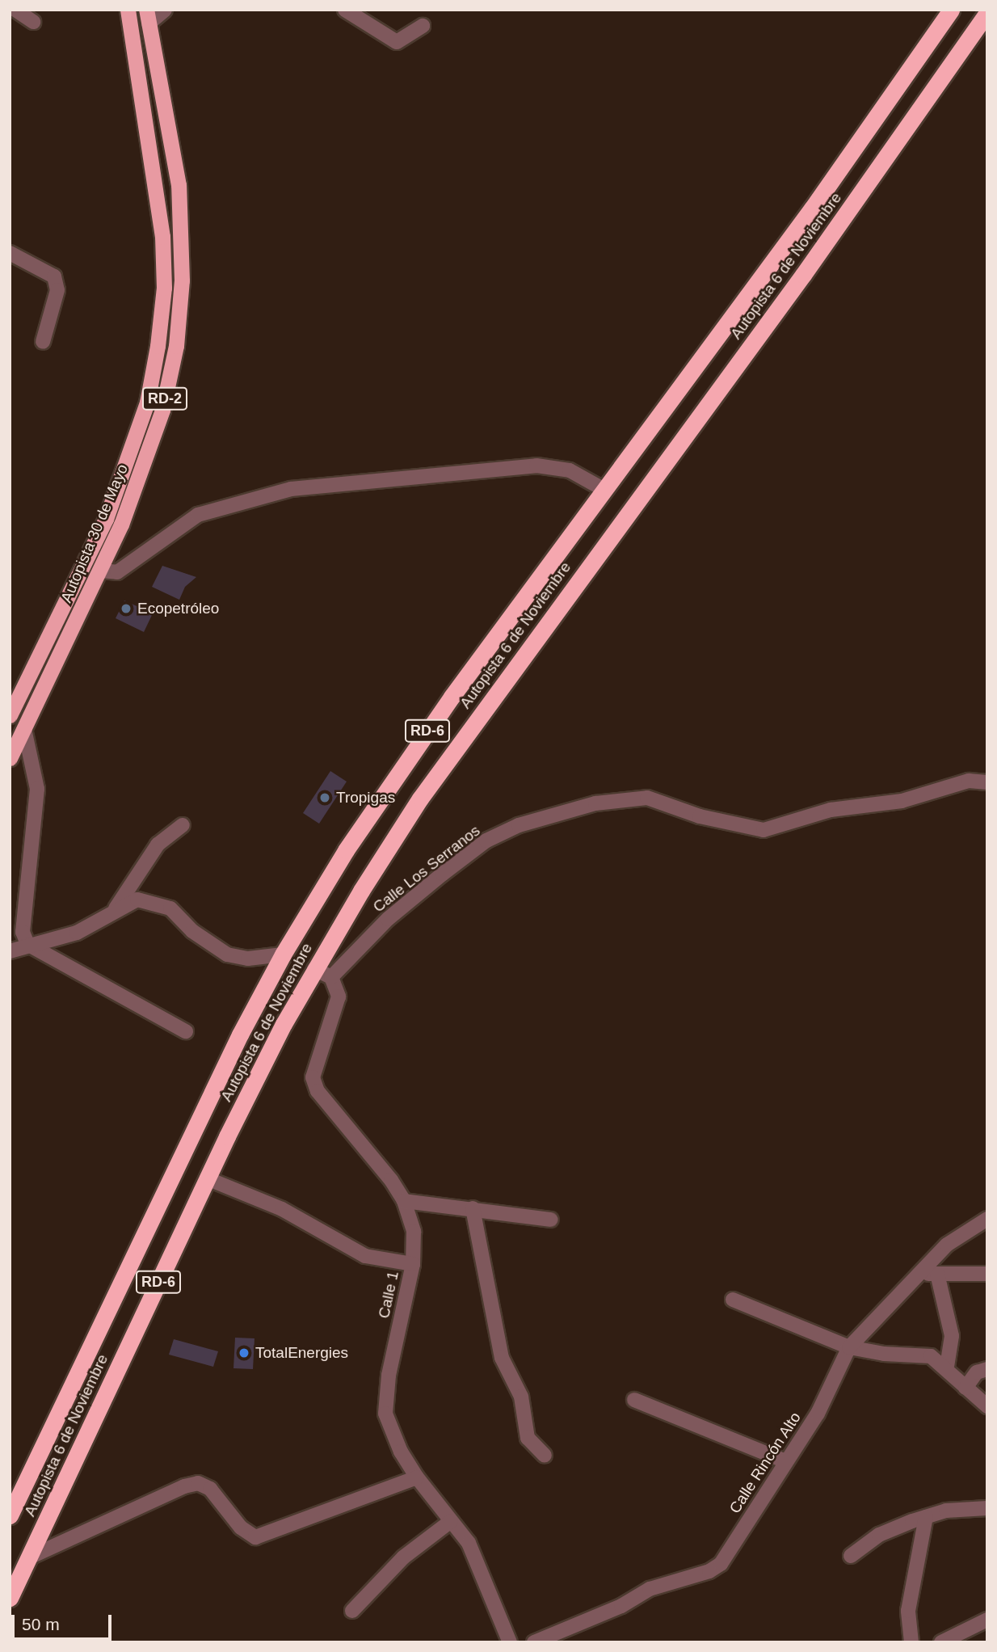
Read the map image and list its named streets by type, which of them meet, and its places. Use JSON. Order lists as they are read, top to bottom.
{
  "streets": {
    "highway": [
      "Autopista 6 de Noviembre",
      "RD-2",
      "Autopista 30 de Mayo",
      "RD-6"
    ],
    "street": ["Calle Los Serranos", "Calle 1", "Calle Rincón Alto"]
  },
  "crossings": [
    ["Calle Los Serranos", "Calle 1"]
  ],
  "places": ["Ecopetróleo", "Tropigas", "TotalEnergies"],
  "scale_bar": "50 m"
}
